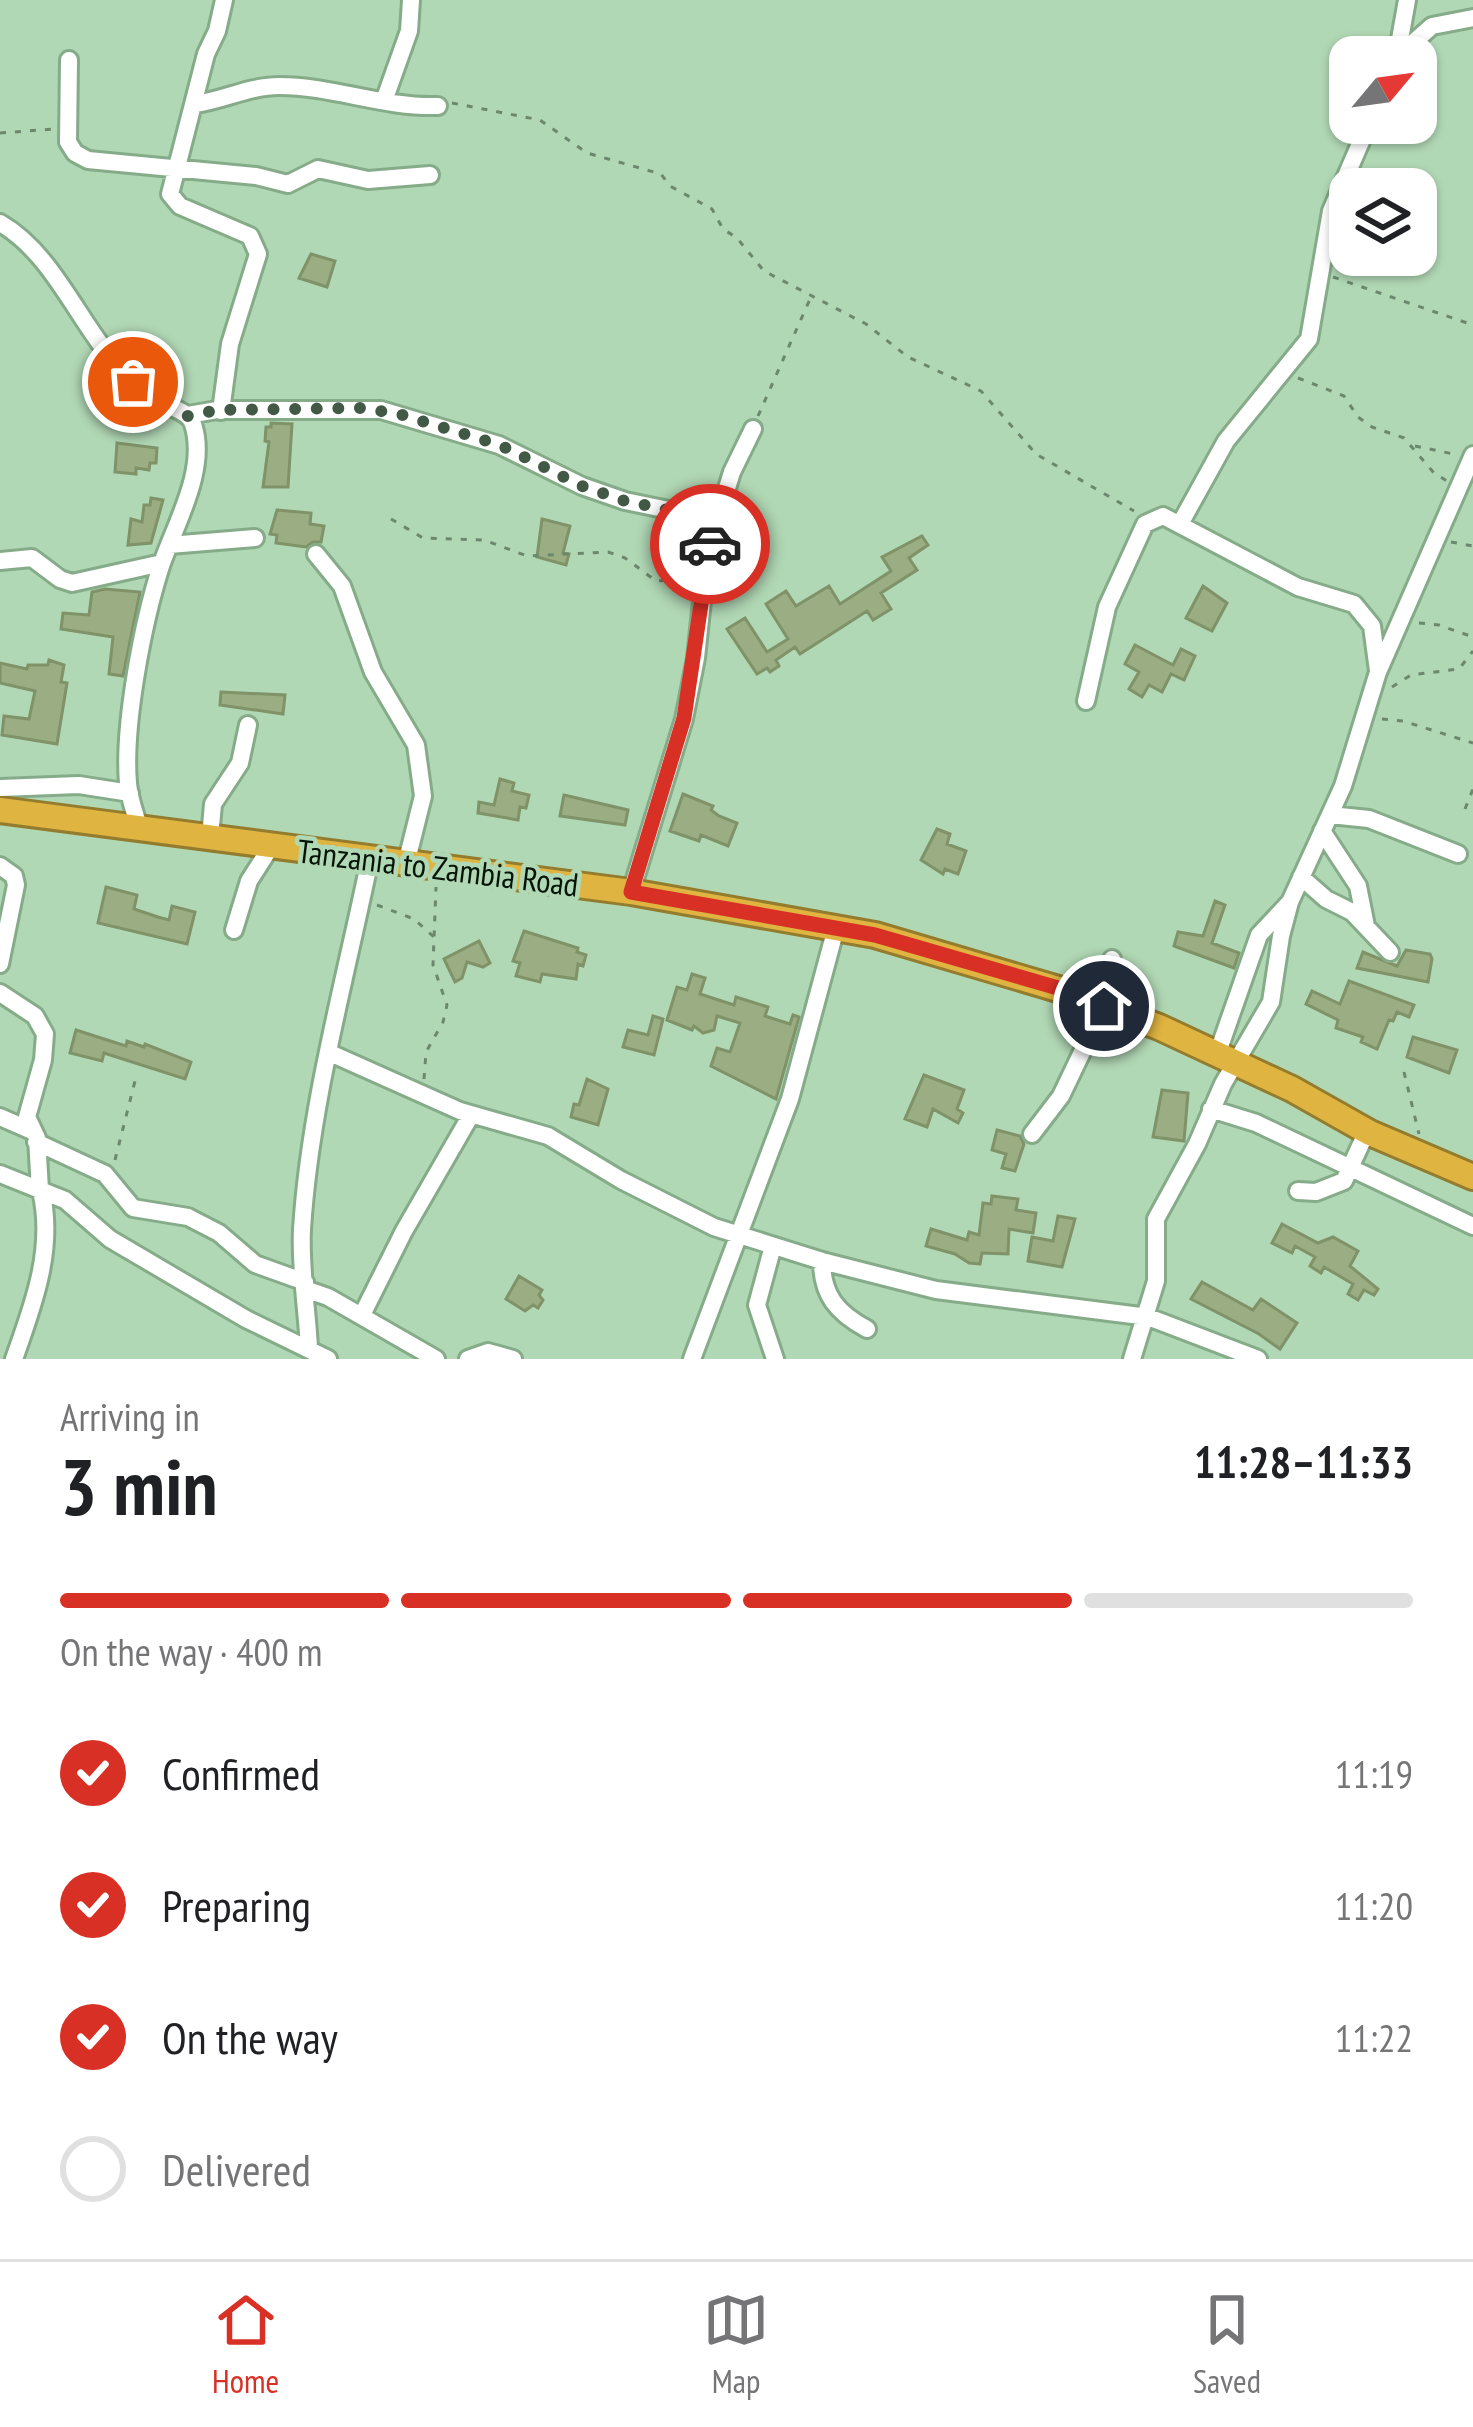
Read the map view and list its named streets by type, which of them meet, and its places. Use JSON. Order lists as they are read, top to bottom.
{
  "streets": {
    "highway": ["Tanzania to Zambia Road"]
  },
  "north": "top right",
  "page": {
    "heading": ["3 min", "Arriving in", "11:28–11:33"],
    "bar": "On the way · 400 m",
    "list": [
      ["Confirmed", "11:19"],
      ["Preparing", "11:20"],
      ["On the way", "11:22"],
      "Delivered"
    ],
    "tabs": ["Home", "Map", "Saved"]
  }
}
